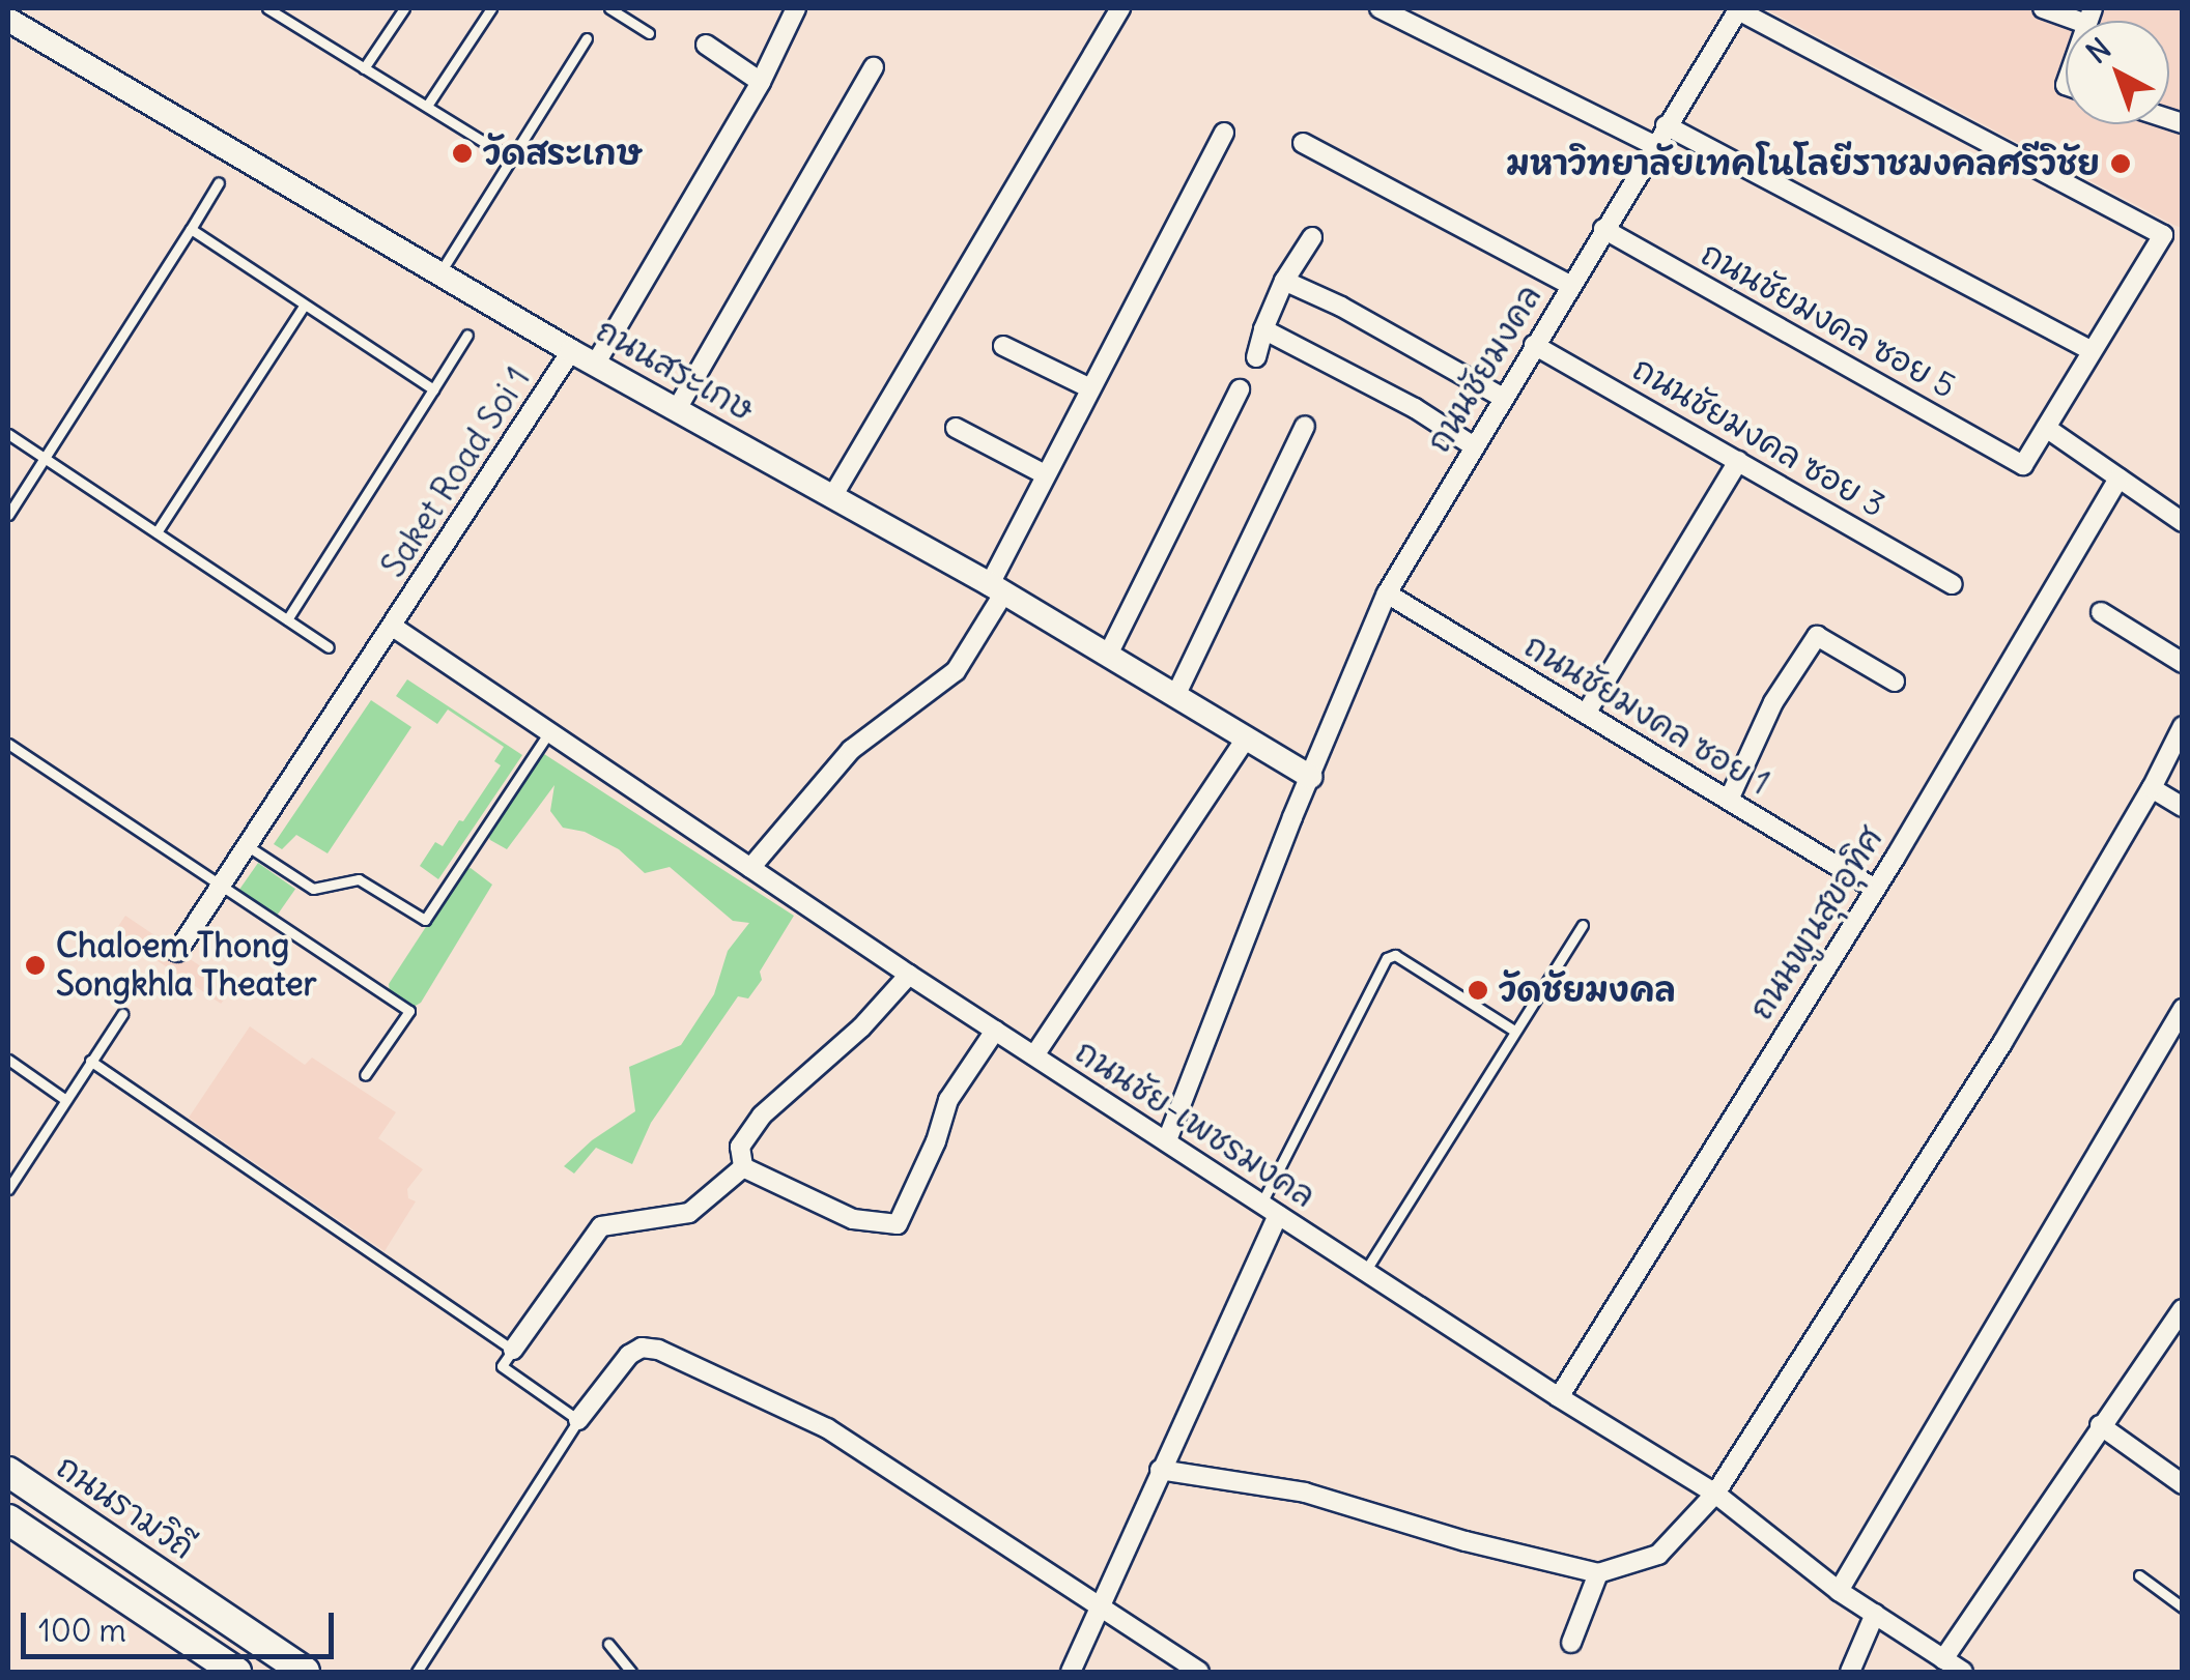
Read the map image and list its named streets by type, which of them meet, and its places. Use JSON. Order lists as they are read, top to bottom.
{
  "streets": {
    "main road": ["ถนนรามวิถี"],
    "street": [
      "ถนนชัยมงคล ซอย 5",
      "ถนนชัยมงคล",
      "ถนนสระเกษ",
      "ถนนชัยมงคล ซอย 3",
      "Saket Road Soi 1",
      "ถนนชัยมงคล ซอย 1",
      "ถนนพูนสุขอุทิศ",
      "ถนนชัย-เพชรมงคล"
    ]
  },
  "crossings": [
    ["ถนนชัยมงคล ซอย 5", "ถนนชัยมงคล"],
    ["ถนนชัยมงคล", "ถนนสระเกษ"],
    ["ถนนชัยมงคล", "ถนนชัยมงคล ซอย 3"],
    ["ถนนชัยมงคล", "ถนนชัยมงคล ซอย 1"],
    ["ถนนชัยมงคล", "ถนนชัย-เพชรมงคล"],
    ["ถนนสระเกษ", "Saket Road Soi 1"],
    ["Saket Road Soi 1", "ถนนชัย-เพชรมงคล"],
    ["ถนนชัยมงคล ซอย 1", "ถนนพูนสุขอุทิศ"],
    ["ถนนพูนสุขอุทิศ", "ถนนชัย-เพชรมงคล"]
  ],
  "places": [
    "วัดสระเกษ",
    "มหาวิทยาลัยเทคโนโลยีราชมงคลศรีวิชัย",
    "Chaloem Thong Songkhla Theater",
    "วัดชัยมงคล"
  ],
  "scale_bar": "100 m",
  "north": "top left"
}
